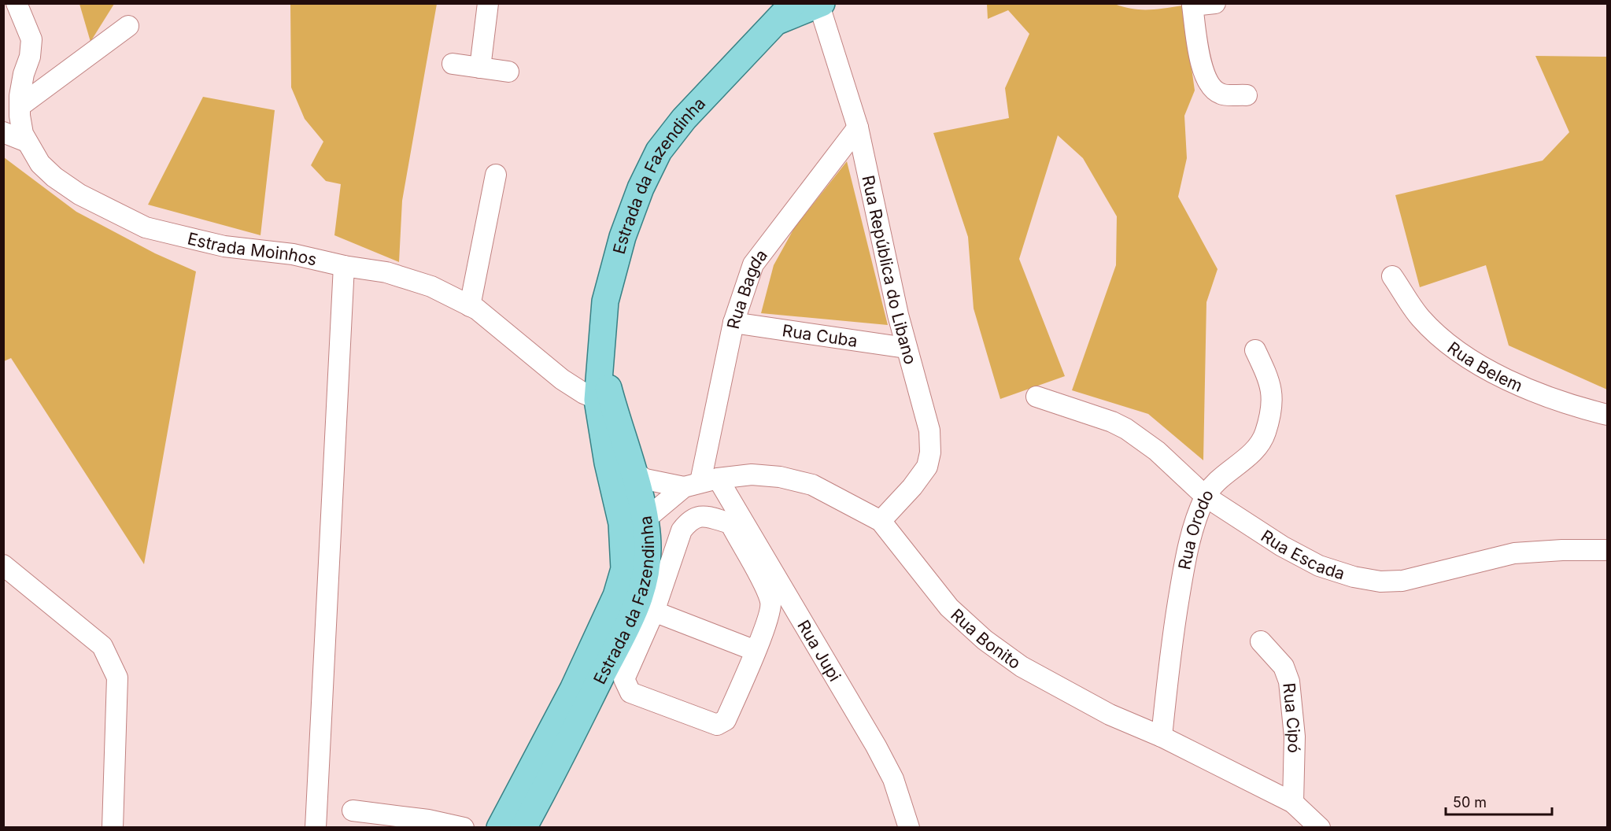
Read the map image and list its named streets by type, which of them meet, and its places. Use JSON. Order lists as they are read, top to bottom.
{
  "streets": {
    "main road": ["Estrada da Fazendinha"],
    "street": [
      "Estrada Moinhos",
      "Rua República do Libano",
      "Rua Bagda",
      "Rua Cuba",
      "Rua Belem",
      "Rua Orodo",
      "Rua Escada",
      "Rua Bonito",
      "Rua Jupi",
      "Rua Cipó"
    ]
  },
  "crossings": [
    ["Estrada da Fazendinha", "Estrada Moinhos"],
    ["Estrada da Fazendinha", "Rua República do Libano"],
    ["Estrada da Fazendinha", "Rua Bonito"],
    ["Rua República do Libano", "Rua Bagda"],
    ["Rua República do Libano", "Rua Cuba"],
    ["Rua República do Libano", "Rua Bonito"],
    ["Rua Bagda", "Rua Cuba"],
    ["Rua Bagda", "Rua Bonito"],
    ["Rua Bagda", "Rua Jupi"],
    ["Rua Orodo", "Rua Escada"],
    ["Rua Orodo", "Rua Bonito"],
    ["Rua Bonito", "Rua Jupi"],
    ["Rua Bonito", "Rua Cipó"]
  ],
  "scale_bar": "50 m"
}
